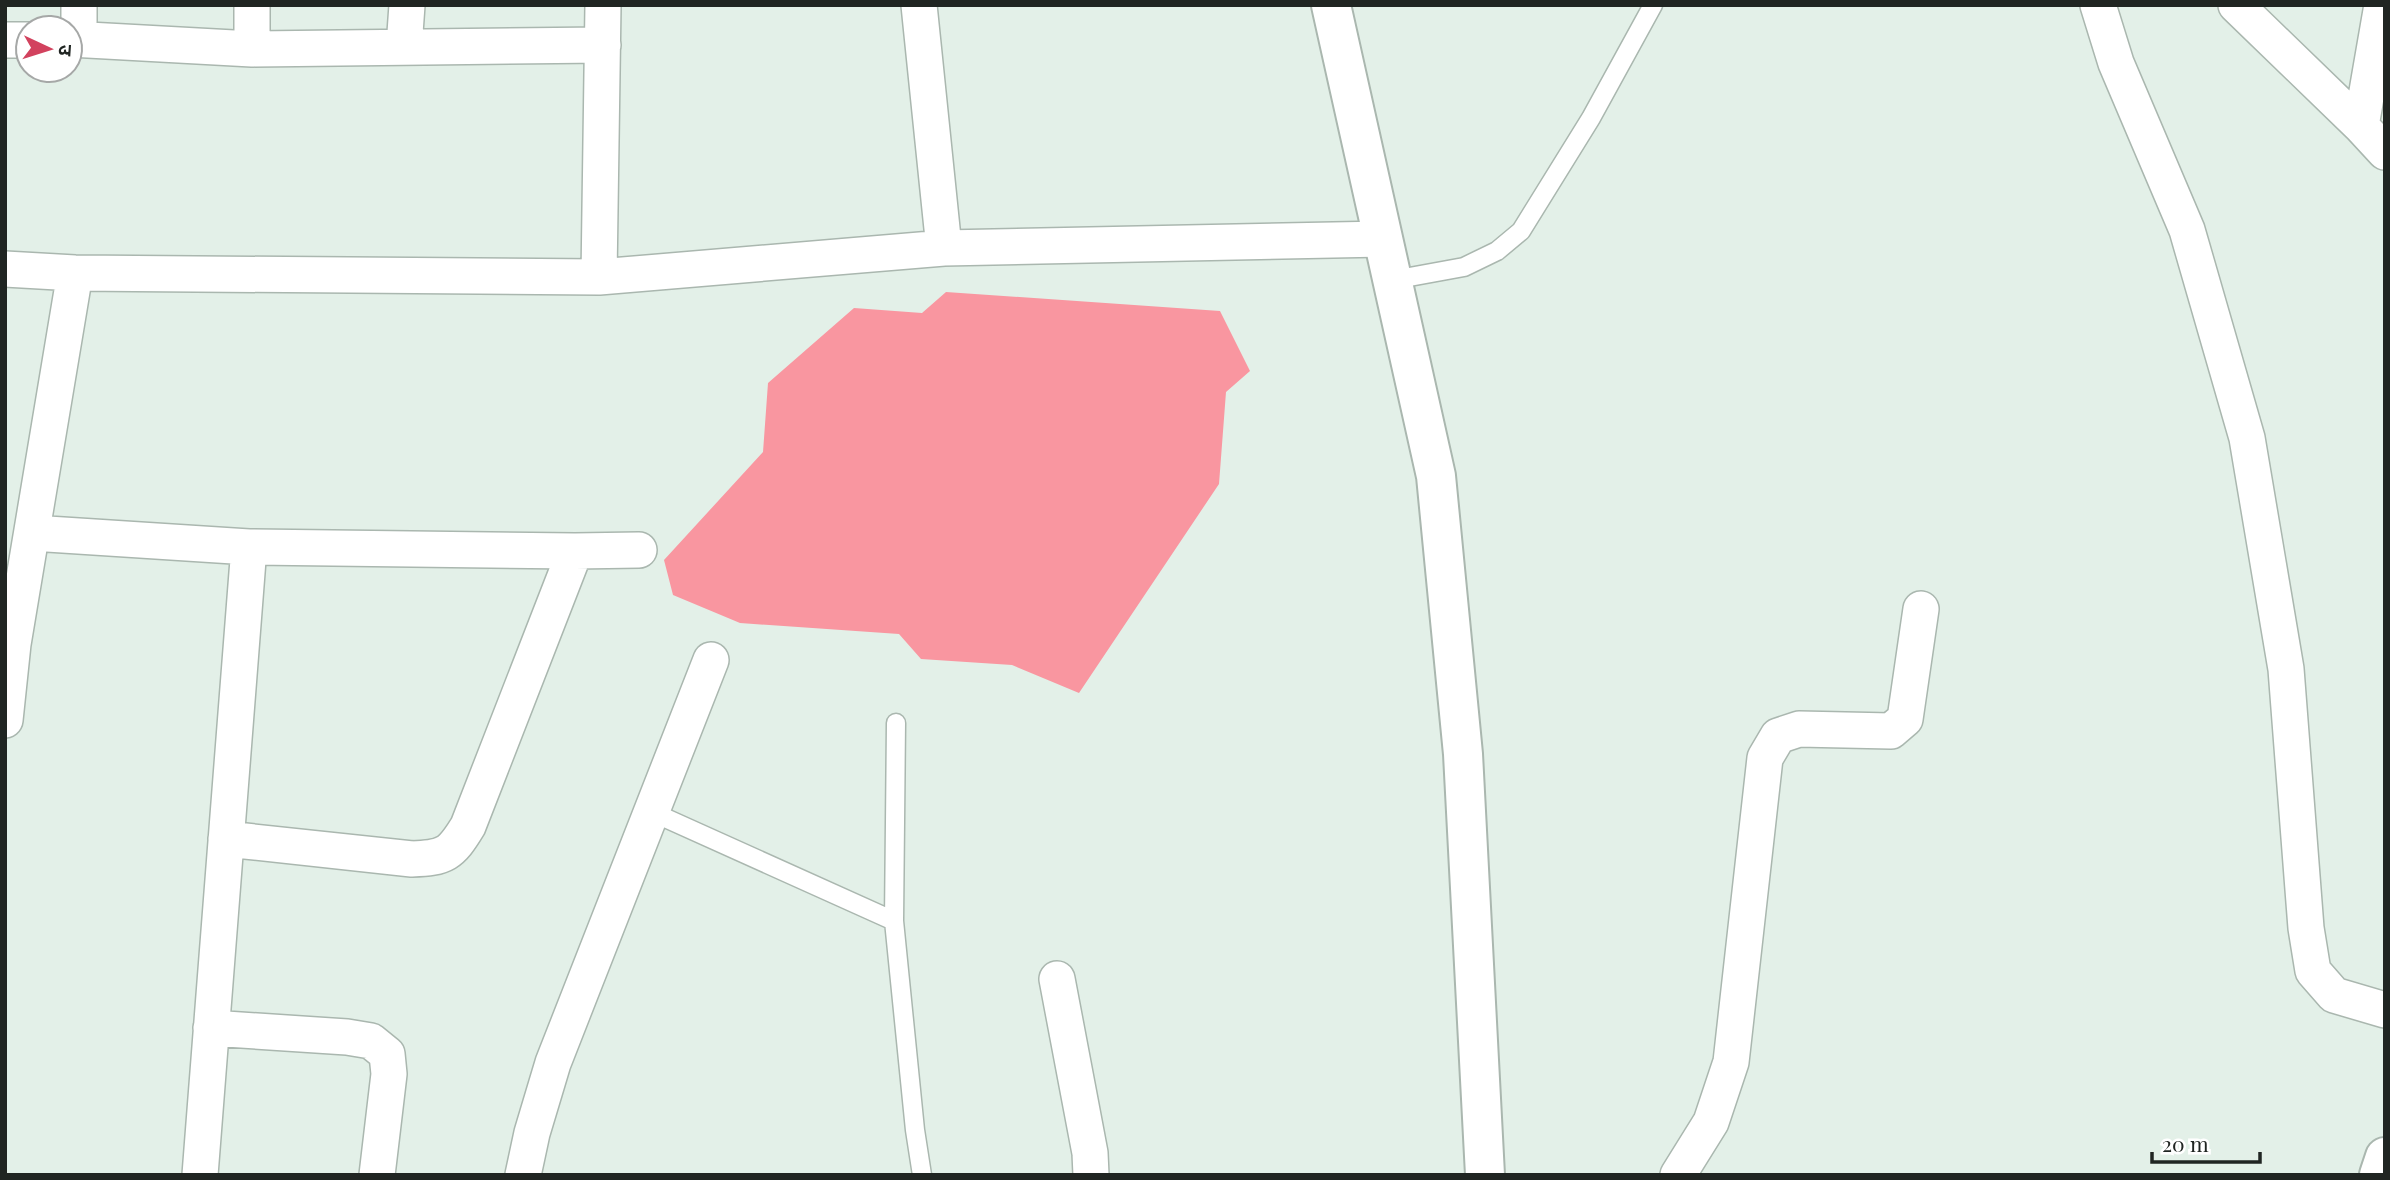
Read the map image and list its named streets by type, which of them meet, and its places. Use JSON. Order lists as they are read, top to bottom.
{
  "scale_bar": "20 m",
  "north": "right"
}
